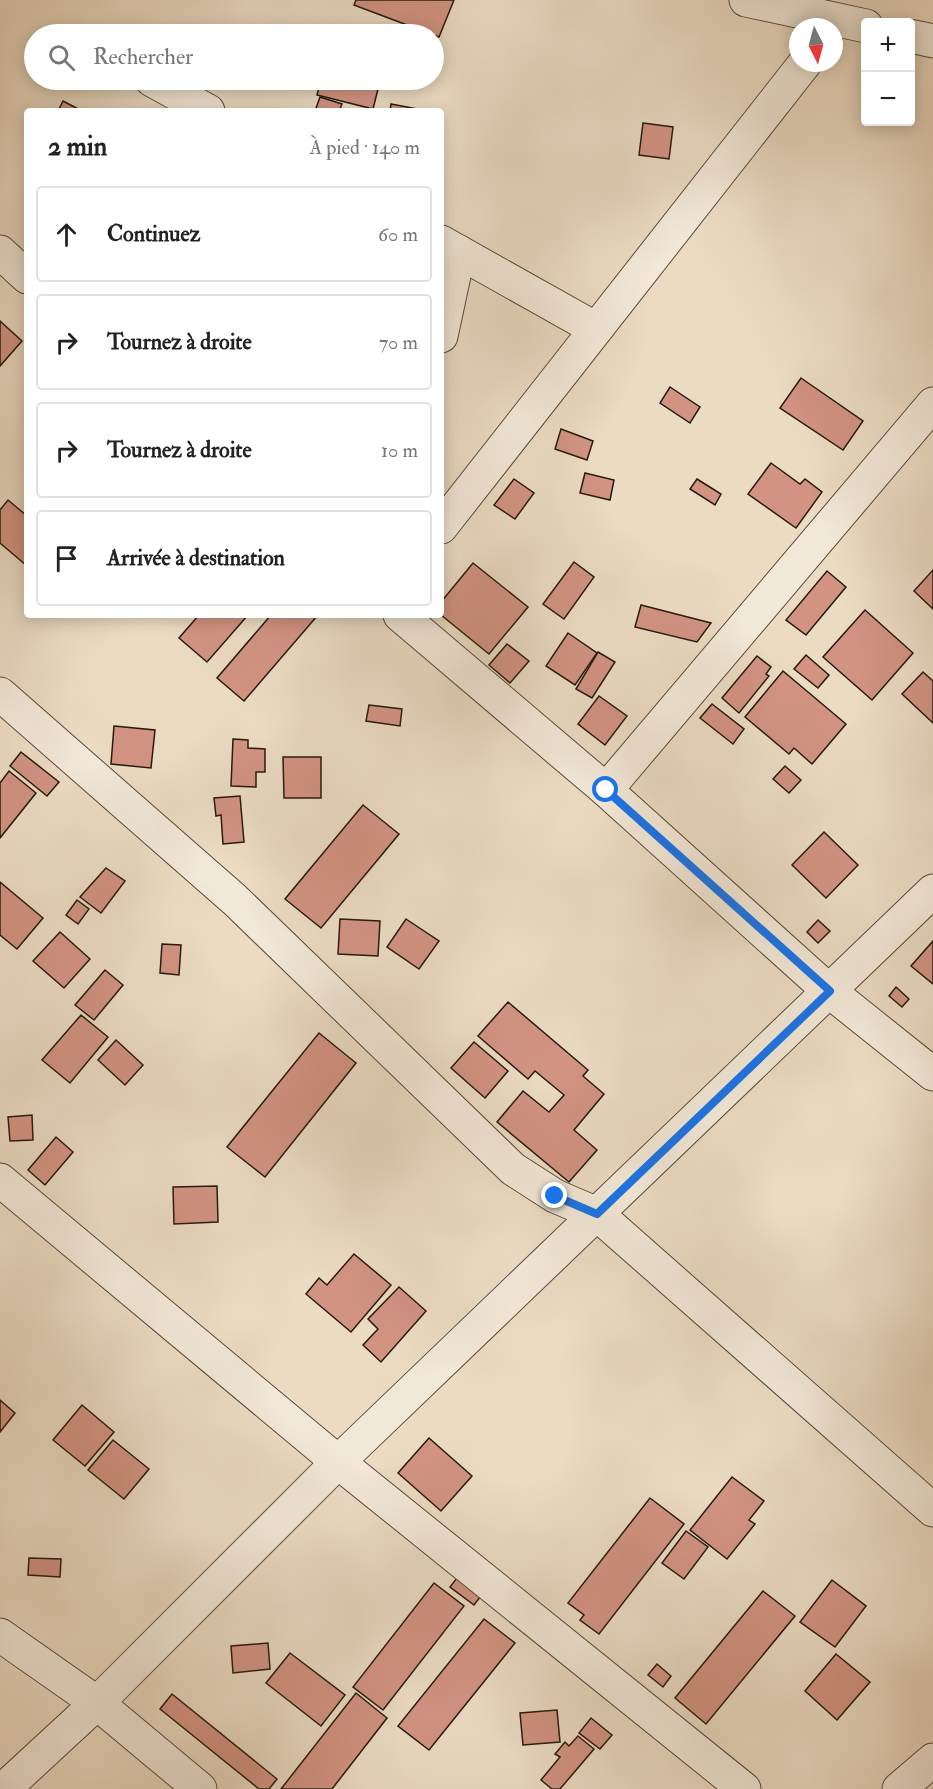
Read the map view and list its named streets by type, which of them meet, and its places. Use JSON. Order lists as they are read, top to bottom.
{
  "north": "bottom",
  "page": {
    "map_buttons": ["+", "−"],
    "search": "Rechercher",
    "heading": ["2 min", "À pied · 140 m"],
    "list": [
      ["Continuez", "60 m"],
      ["Tournez à droite", "70 m"],
      ["Tournez à droite", "10 m"],
      "Arrivée à destination"
    ]
  }
}
